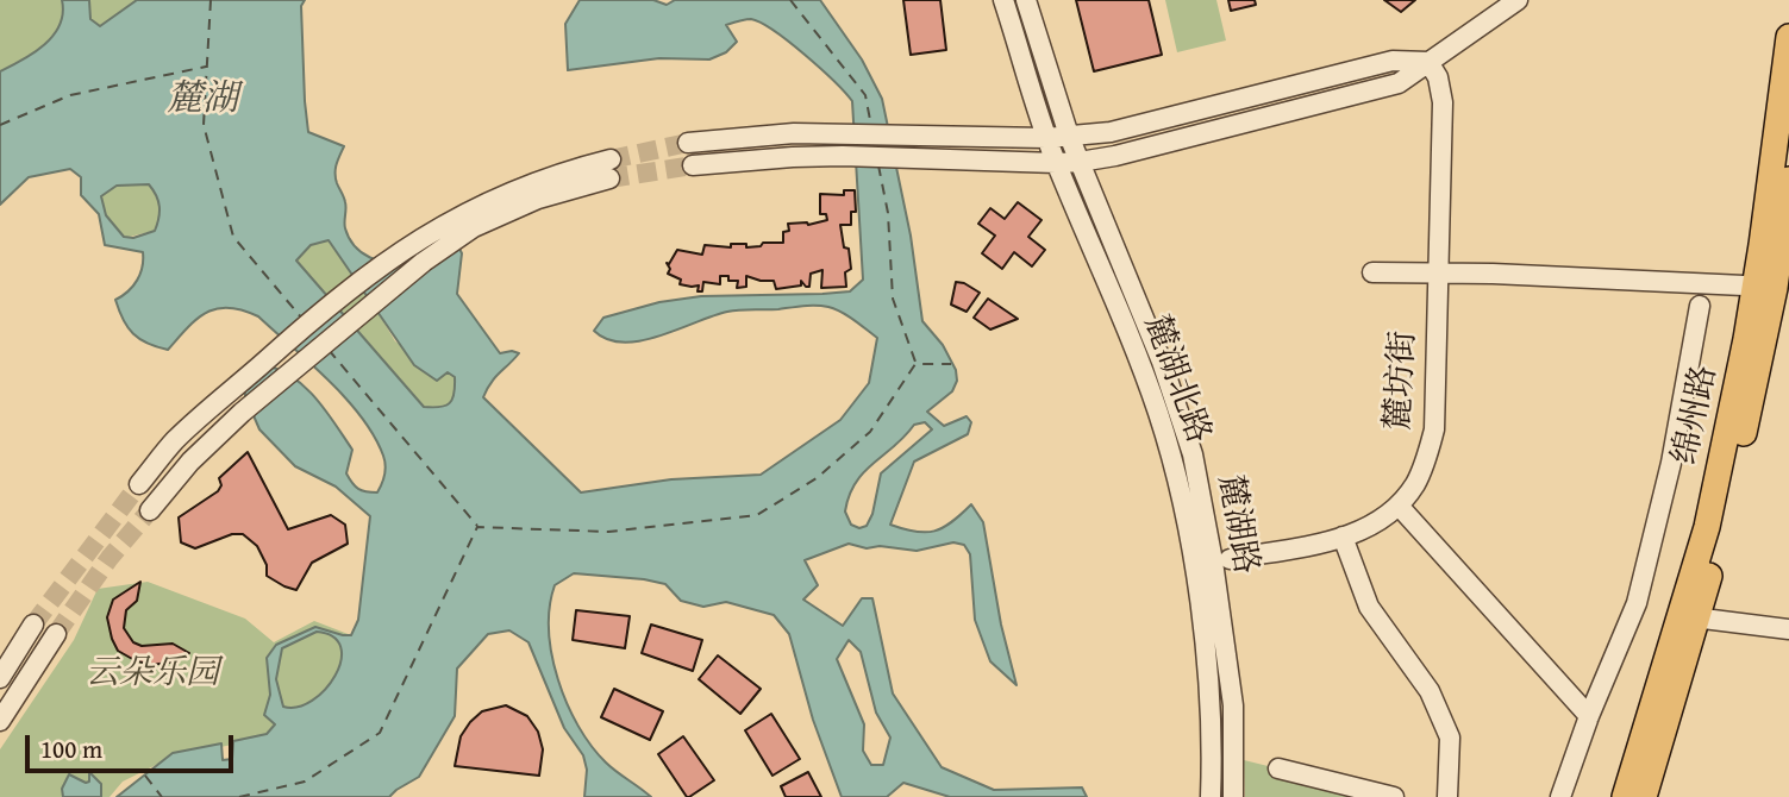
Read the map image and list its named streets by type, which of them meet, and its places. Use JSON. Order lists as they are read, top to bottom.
{
  "streets": {
    "main road": ["绵州路"],
    "street": ["麓湖北路", "麓坊街", "麓湖路"]
  },
  "crossings": [
    ["麓湖北路", "麓湖路"]
  ],
  "water": ["麓湖"],
  "parks": ["云朵乐园"],
  "scale_bar": "100 m"
}
